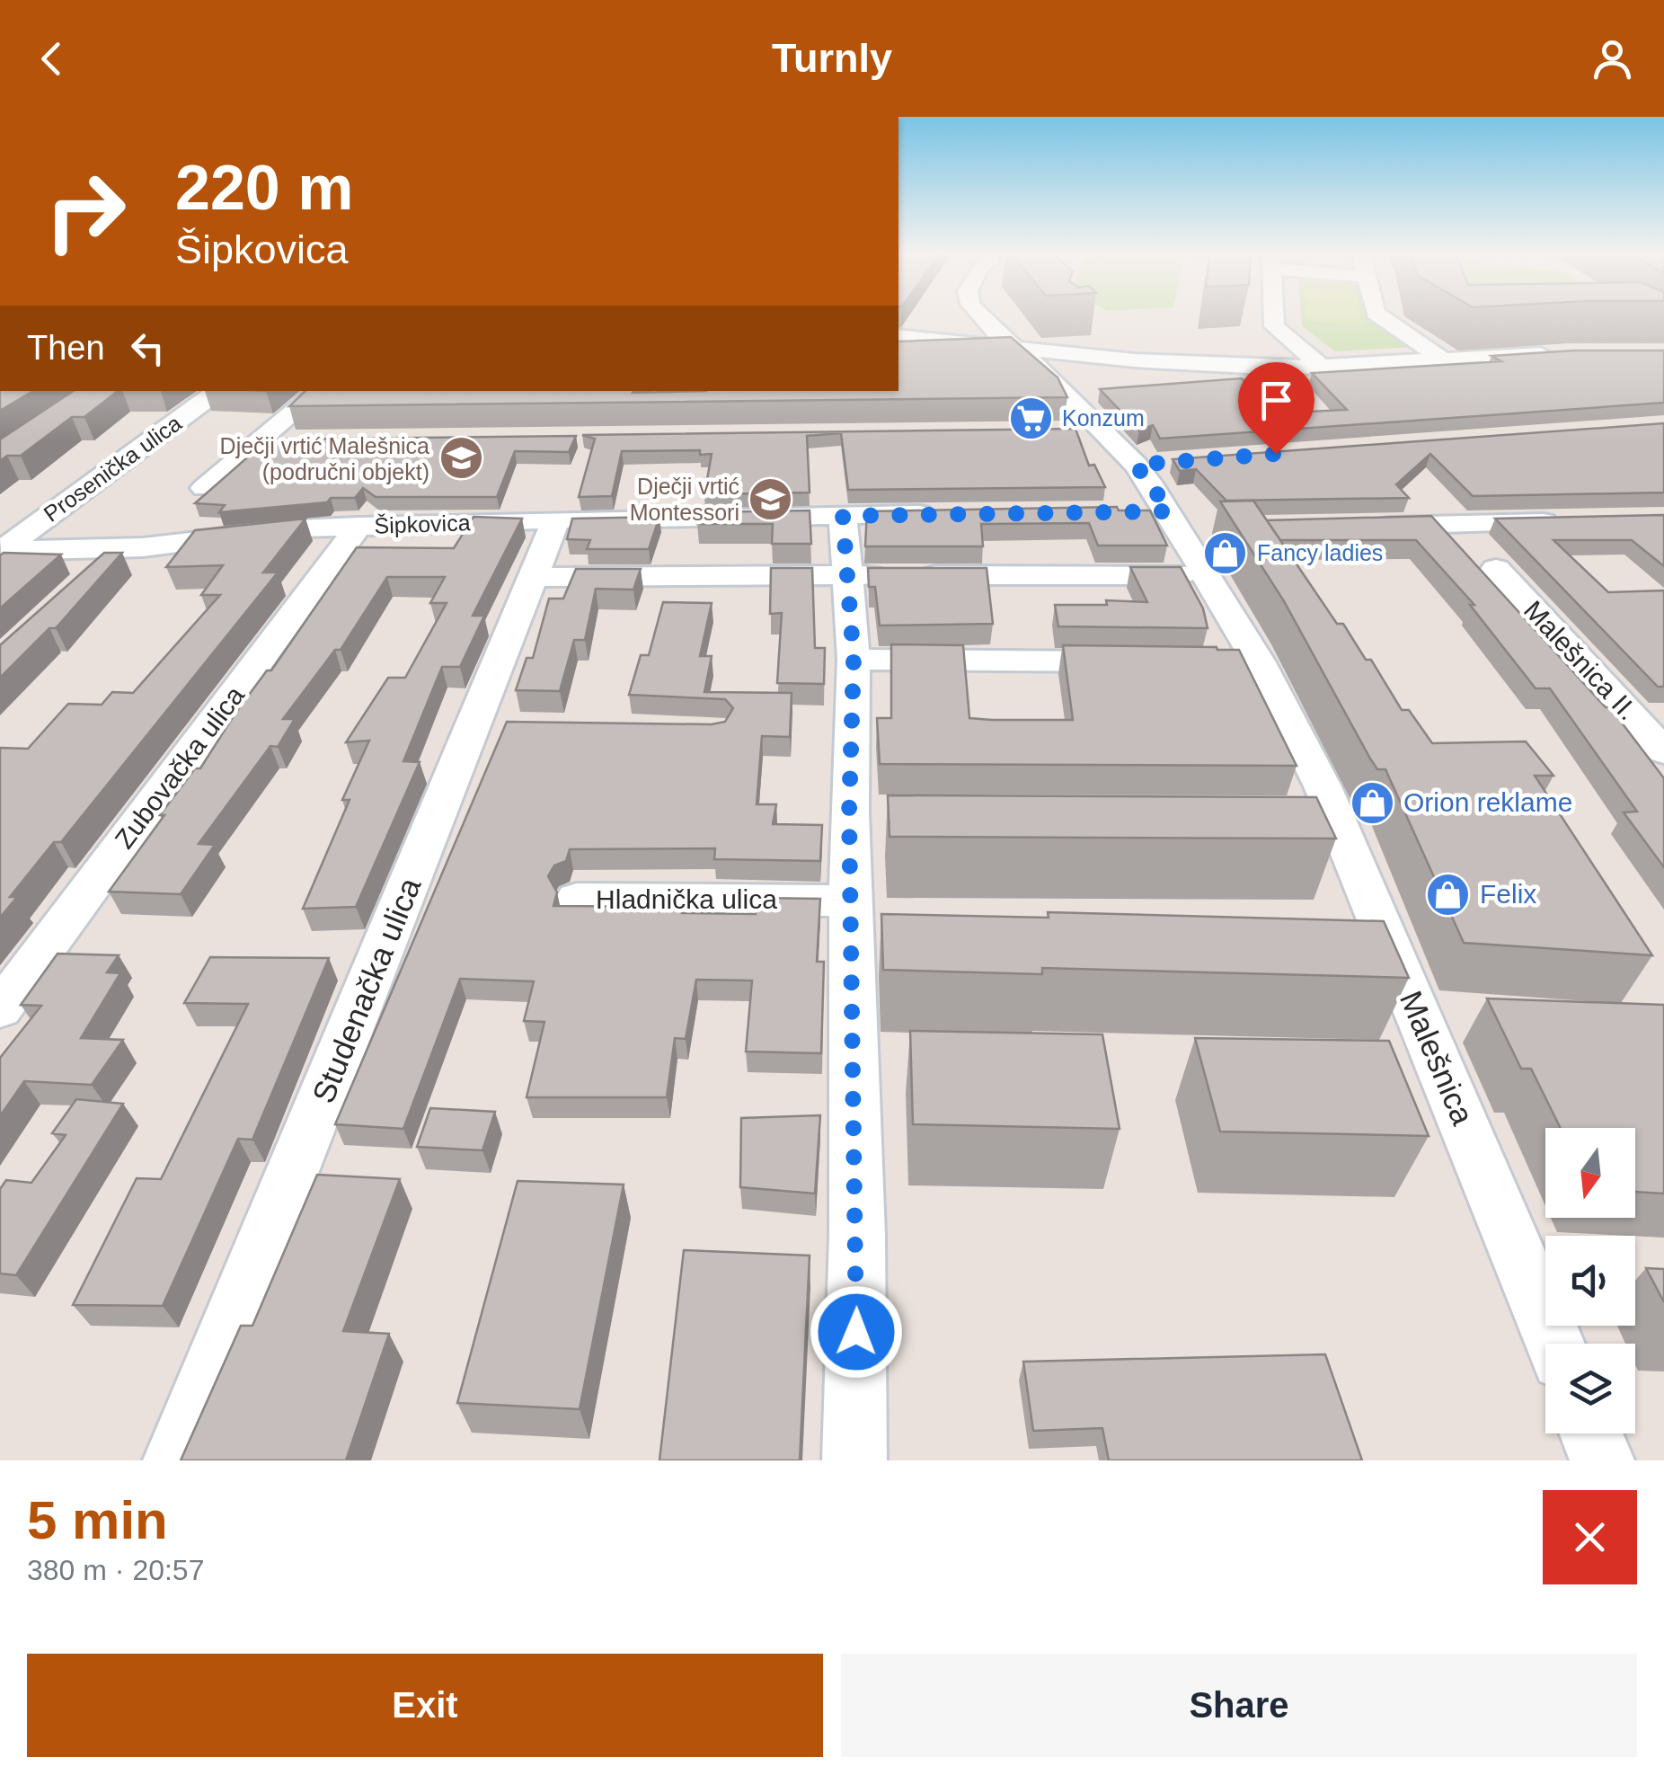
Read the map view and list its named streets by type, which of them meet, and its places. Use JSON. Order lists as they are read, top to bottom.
{
  "streets": {
    "street": [
      "Prosenička ulica",
      "Šipkovica",
      "Malešnica II.",
      "Zubovačka ulica",
      "Hladnička ulica",
      "Studenačka ulica",
      "Malešnica"
    ]
  },
  "crossings": [
    ["Prosenička ulica", "Šipkovica"],
    ["Šipkovica", "Zubovačka ulica"],
    ["Šipkovica", "Studenačka ulica"]
  ],
  "places": {
    "supermarket": ["Konzum"],
    "school or university": ["Dječji vrtić Malešnica (područni objekt)", "Dječji vrtić Montessori"],
    "shop": ["Fancy ladies", "Orion reklame", "Felix"]
  },
  "north": "bottom",
  "page": {
    "header": "Turnly",
    "turn": ["220 m", "Šipkovica"],
    "then": "Then",
    "heading": ["5 min", "380 m · 20:57"],
    "buttons": ["Exit", "Share"]
  }
}
